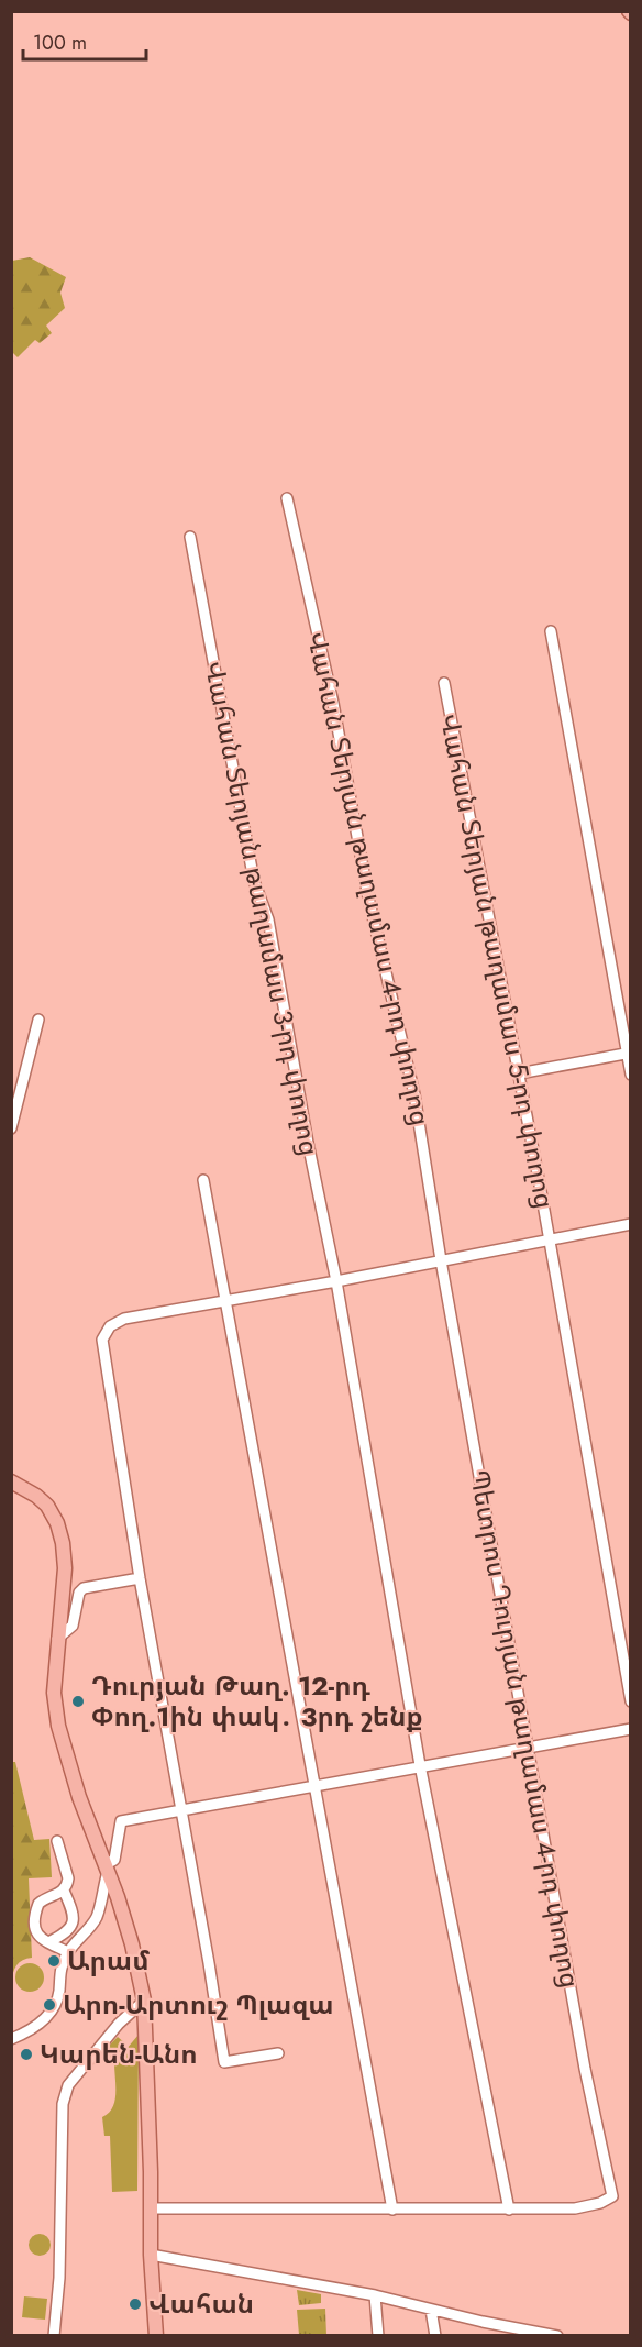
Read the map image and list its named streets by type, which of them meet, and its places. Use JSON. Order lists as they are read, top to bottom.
{
  "streets": {
    "street": [
      "Վահան Տերյան թաղամաս 4-րդ փողոց",
      "Վահան Տերյան թաղամաս 3-րդ փողոց",
      "Վահան Տերյան թաղամաս 5-րդ փողոց",
      "Պետրոս Դուրյան թաղամաս 4-րդ փողոց"
    ]
  },
  "crossings": [
    ["Վահան Տերյան թաղամաս 4-րդ փողոց", "Պետրոս Դուրյան թաղամաս 4-րդ փողոց"],
    ["Վահան Տերյան թաղամաս 3-րդ փողոց", "Պետրոս Դուրյան թաղամաս 4-րդ փողոց"]
  ],
  "places": [
    "Դուրյան Թաղ. 12-րդ Փող.1ին փակ․ 3րդ շենք",
    "Արամ",
    "Արո-Արտուշ Պլազա",
    "Կարեն-Անո",
    "Վահան"
  ],
  "scale_bar": "100 m"
}
